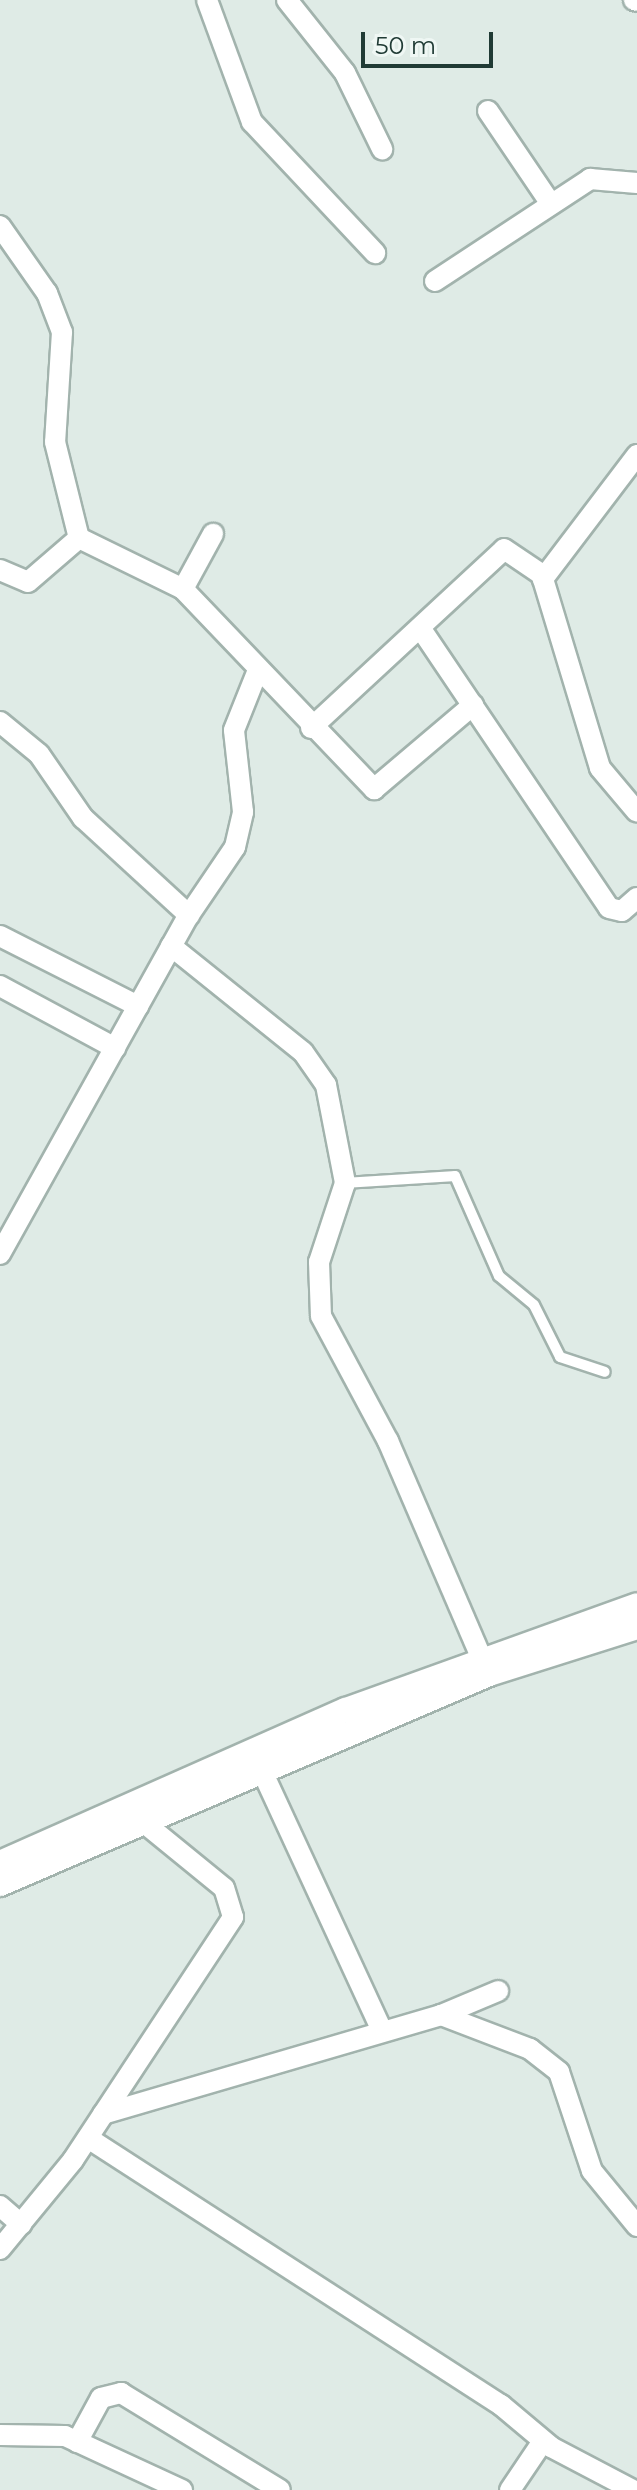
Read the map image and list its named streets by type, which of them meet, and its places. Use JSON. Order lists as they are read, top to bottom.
{
  "scale_bar": "50 m"
}
